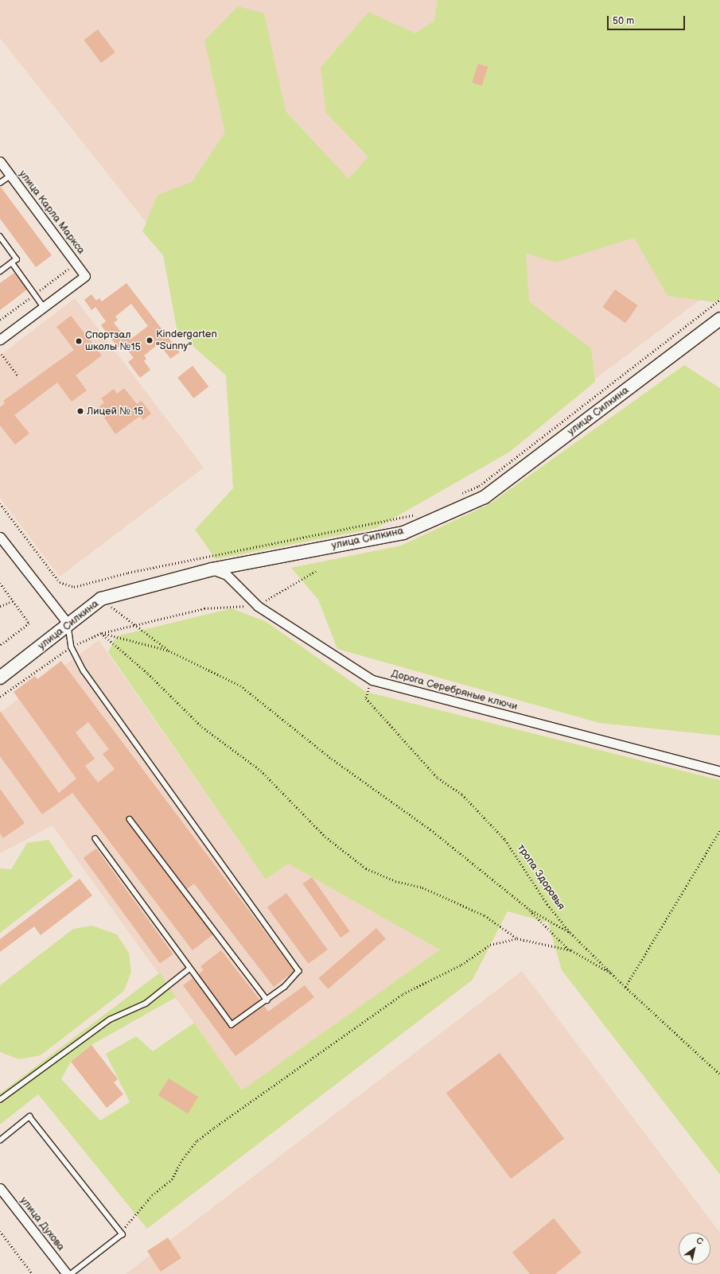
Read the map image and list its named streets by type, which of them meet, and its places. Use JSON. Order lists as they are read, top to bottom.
{
  "streets": {
    "main road": ["улица Силкина"],
    "street": ["улица Карла Маркса", "Дорога Серебряные ключи", "улица Духова"],
    "path": ["тропа Здоровья"]
  },
  "crossings": [
    ["улица Силкина", "Дорога Серебряные ключи"],
    ["Дорога Серебряные ключи", "тропа Здоровья"]
  ],
  "places": ["Kindergarten \"Sunny\"", "Спортзал школы №15", "Лицей № 15"],
  "scale_bar": "50 m",
  "north": "top right"
}
